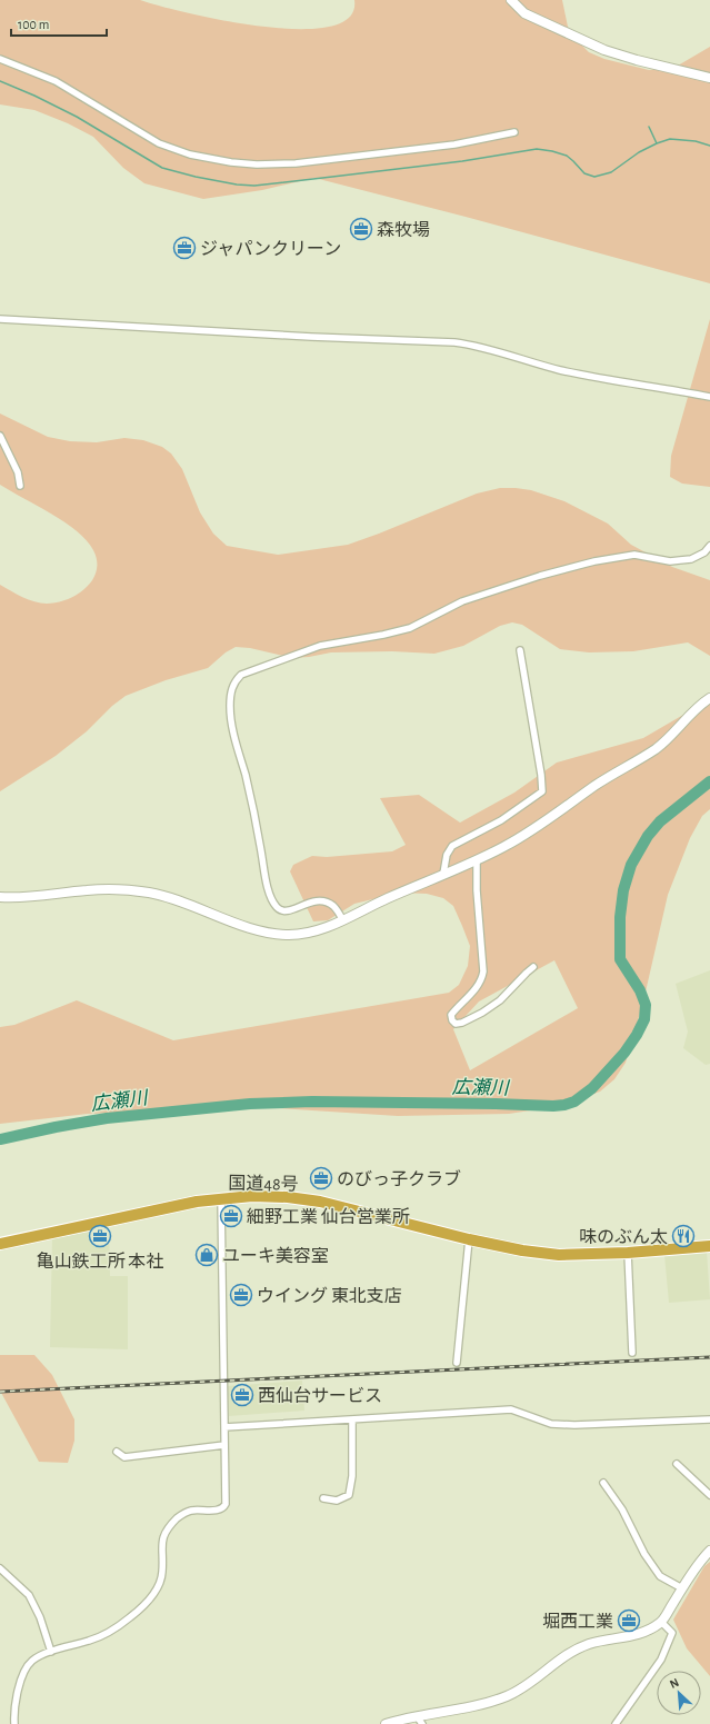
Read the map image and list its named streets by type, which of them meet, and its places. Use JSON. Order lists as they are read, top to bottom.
{
  "streets": {
    "highway": ["国道48号"]
  },
  "water": ["広瀬川"],
  "places": {
    "office": [
      "森牧場",
      "ジャパンクリーン",
      "のびっ子クラブ",
      "細野工業 仙台営業所",
      "亀山鉄工所 本社",
      "ウイング 東北支店",
      "西仙台サービス",
      "堀西工業"
    ],
    "restaurant": ["味のぶん太"],
    "shop": ["ユーキ美容室"]
  },
  "scale_bar": "100 m",
  "north": "top left"
}
